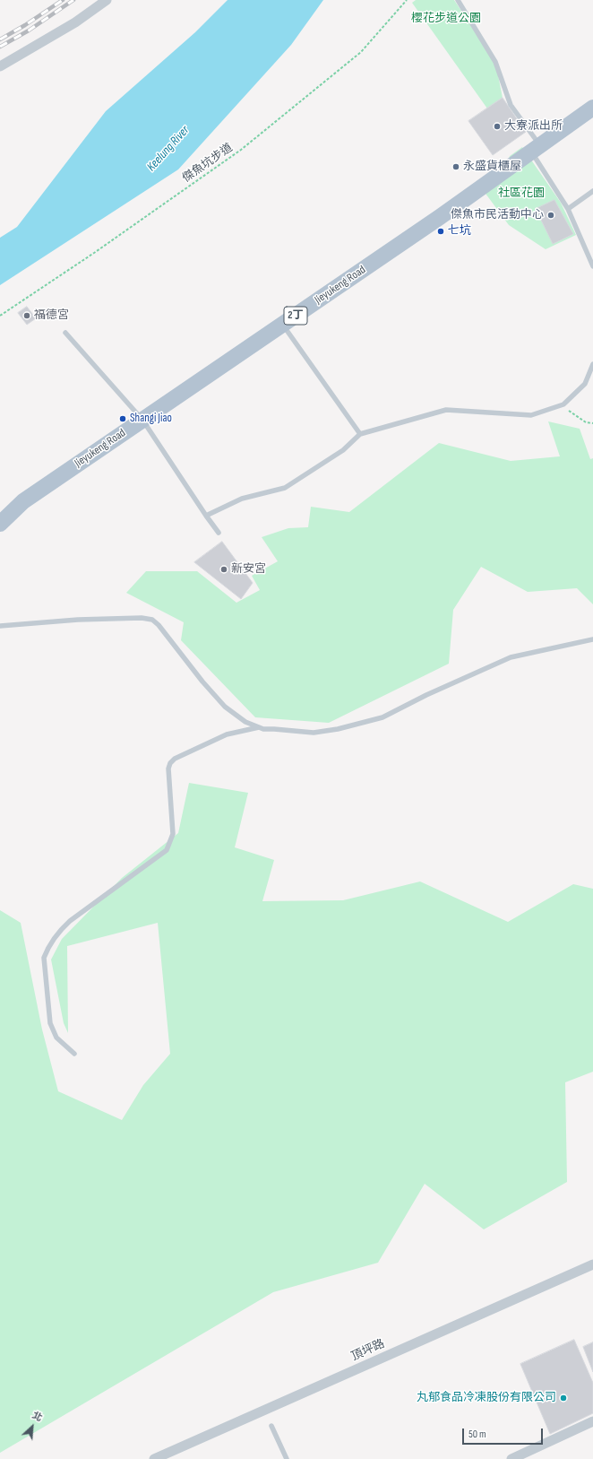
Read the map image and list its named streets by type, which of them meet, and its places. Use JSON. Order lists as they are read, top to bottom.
{
  "streets": {
    "main road": ["Jieyukeng Road", "2丁"],
    "street": ["頂坪路"],
    "path": ["傑魚坑步道"]
  },
  "water": ["Keelung River"],
  "parks": ["櫻花步道公園", "社區花園"],
  "places": [
    "大寮派出所",
    "永盛貨櫃屋",
    "傑魚市民活動中心",
    "七坑",
    "福德宮",
    "Shangi Jiao",
    "新安宮",
    "丸郁食品冷凍股份有限公司"
  ],
  "scale_bar": "50 m",
  "north": "top right"
}
